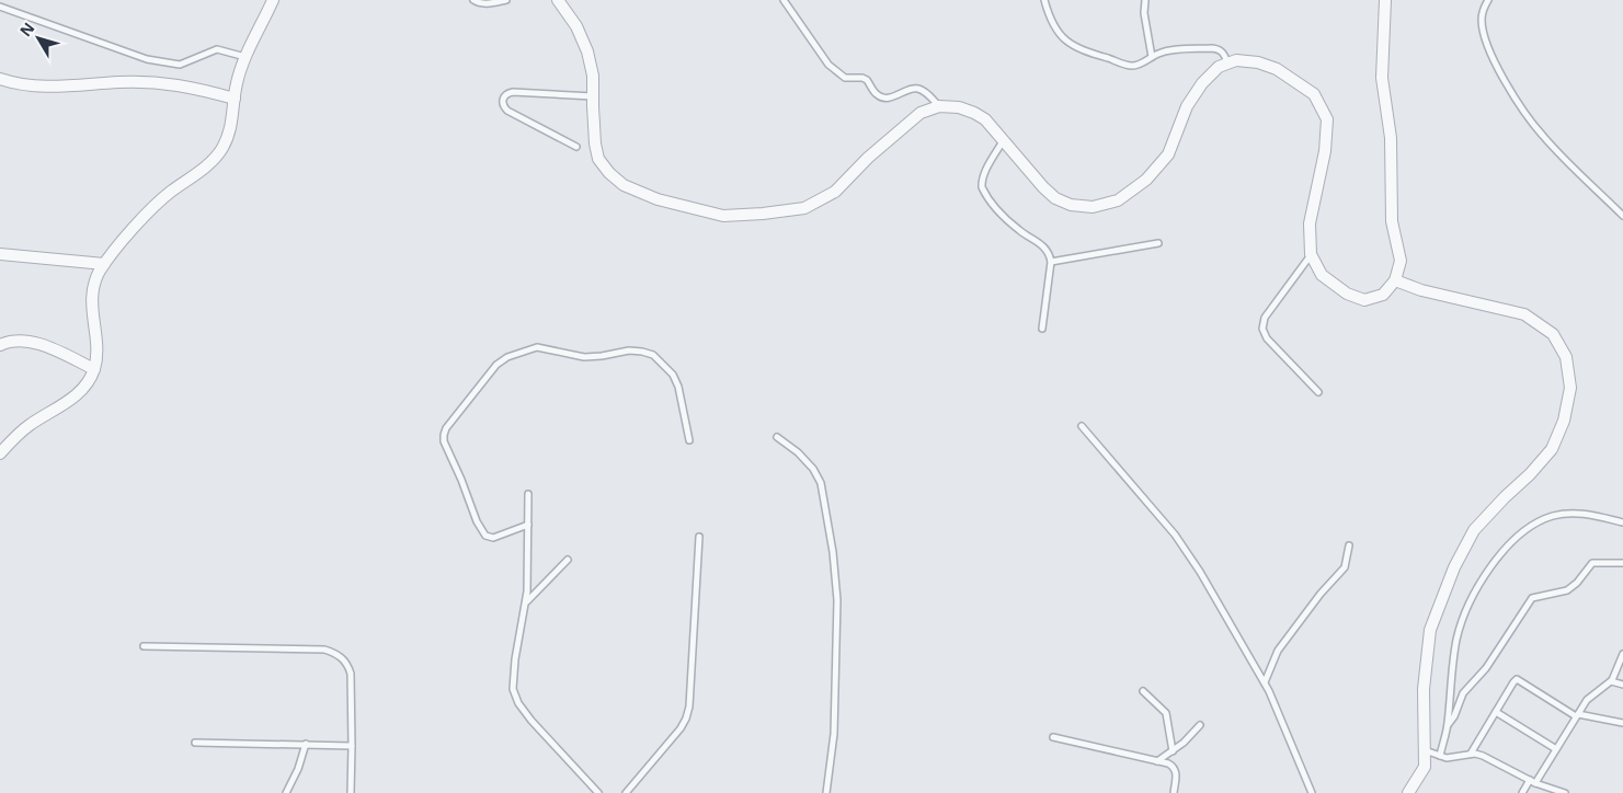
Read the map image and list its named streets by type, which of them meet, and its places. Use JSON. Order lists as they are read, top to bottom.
{
  "north": "top left"
}
